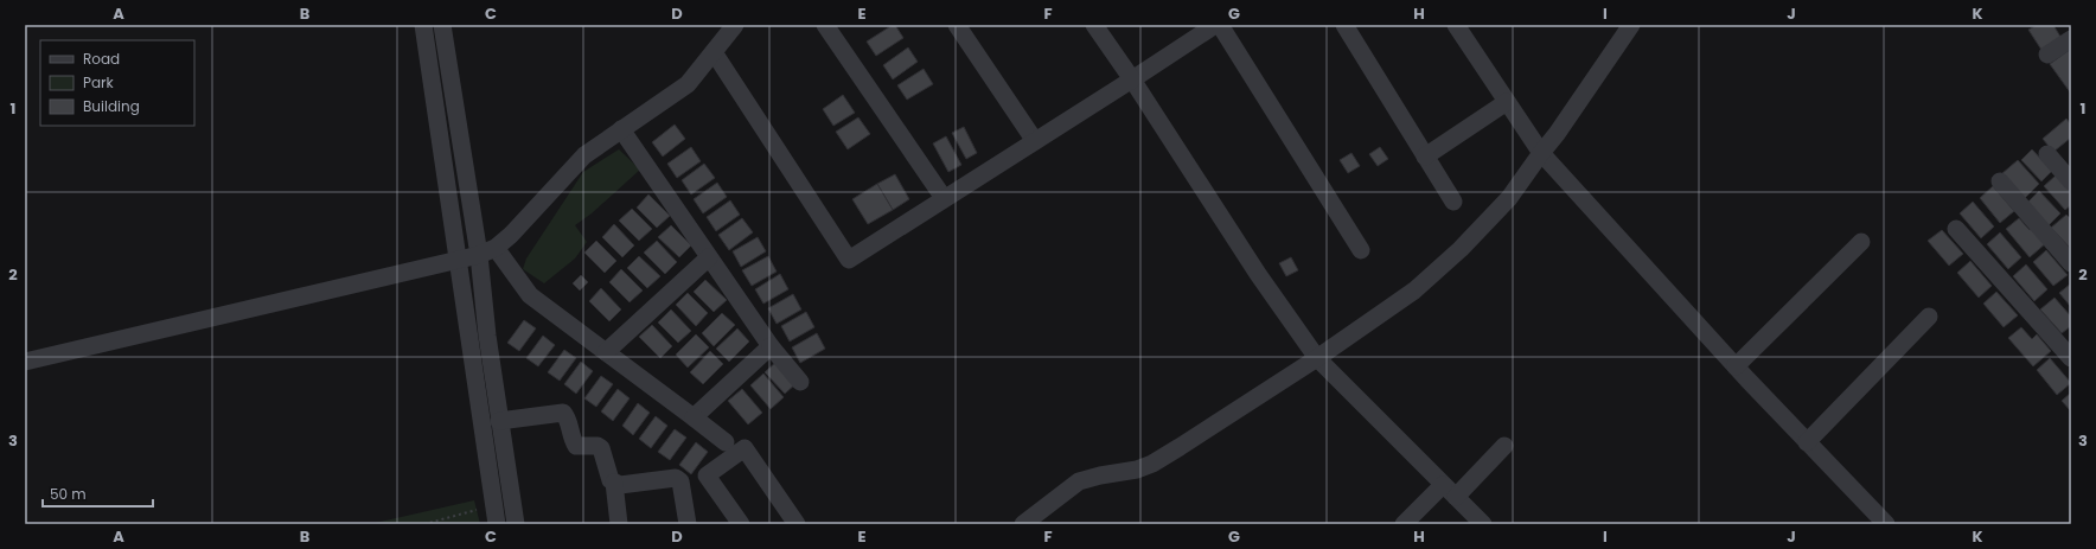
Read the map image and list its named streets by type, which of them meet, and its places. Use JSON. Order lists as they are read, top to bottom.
{
  "legend": ["Road", "Park", "Building"],
  "scale_bar": "50 m",
  "grid": {
    "columns": [
      "A",
      "B",
      "C",
      "D",
      "E",
      "F",
      "G",
      "H",
      "I",
      "J",
      "K"
    ],
    "rows": ["1", "2", "3"]
  }
}
